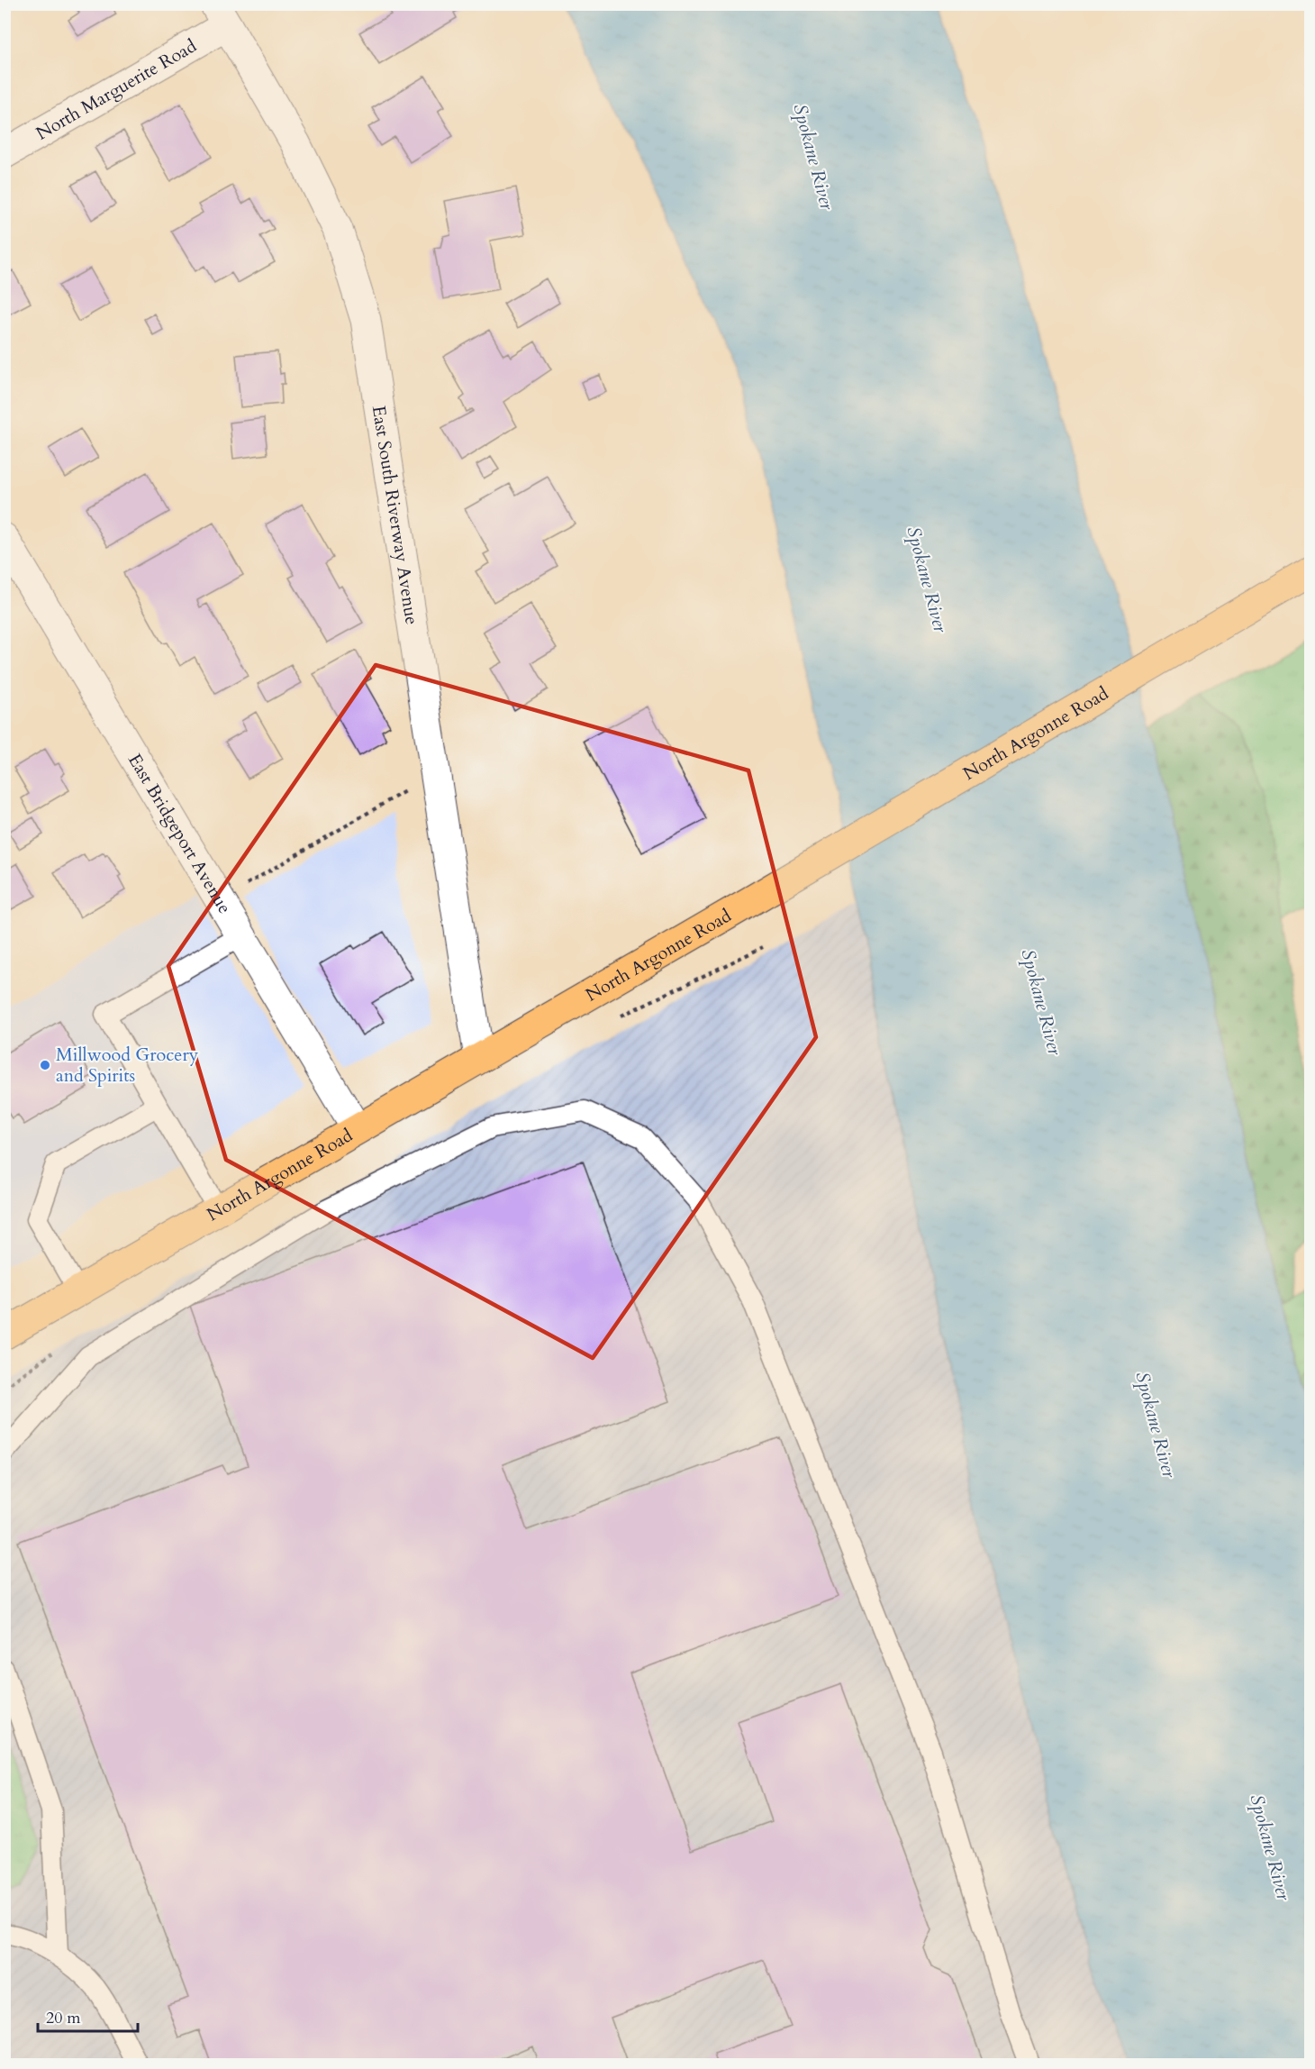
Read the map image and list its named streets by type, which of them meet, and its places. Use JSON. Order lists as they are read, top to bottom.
{
  "streets": {
    "main road": ["North Argonne Road"],
    "street": ["North Marguerite Road", "East South Riverway Avenue", "East Bridgeport Avenue"]
  },
  "crossings": [
    ["North Marguerite Road", "East South Riverway Avenue"],
    ["East South Riverway Avenue", "North Argonne Road"],
    ["North Argonne Road", "East Bridgeport Avenue"]
  ],
  "water": ["Spokane River"],
  "places": ["Millwood Grocery and Spirits"],
  "scale_bar": "20 m"
}
